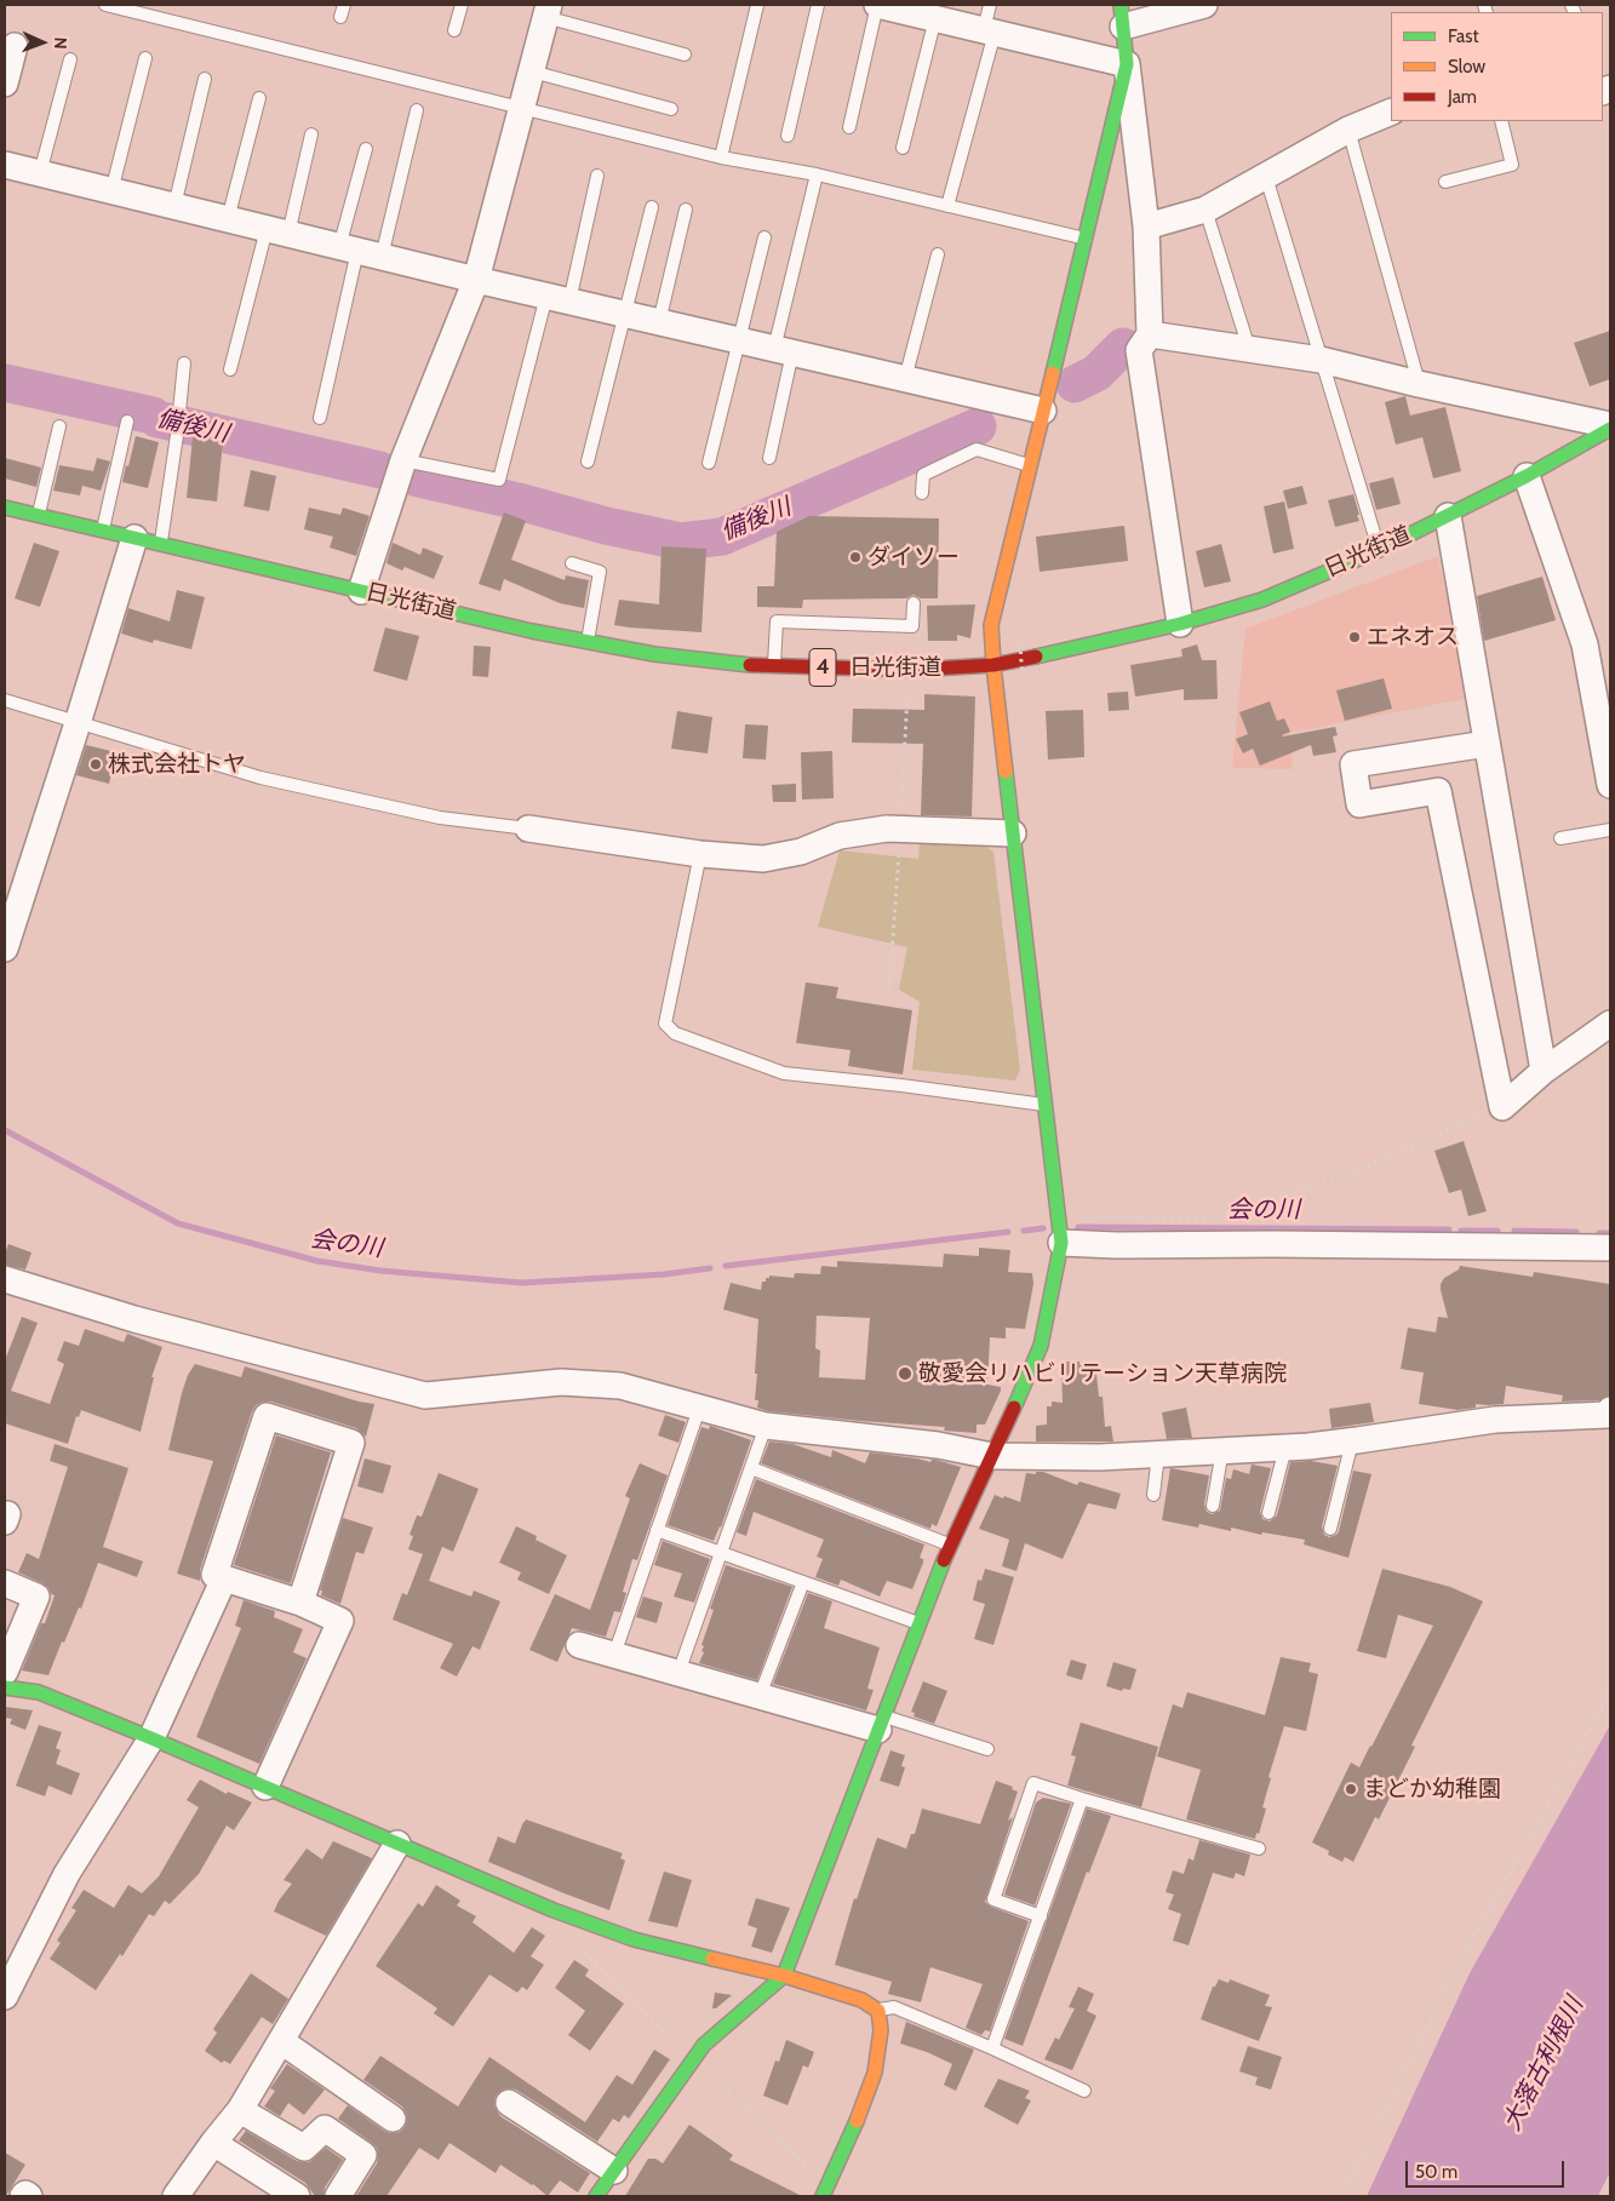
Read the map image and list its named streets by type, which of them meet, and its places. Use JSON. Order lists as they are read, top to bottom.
{
  "streets": {
    "main road": ["日光街道", "4"]
  },
  "water": ["備後川", "会の川", "大落古利根川"],
  "places": [
    "ダイソー",
    "エネオス",
    "株式会社トヤ",
    "敬愛会リハビリテーション天草病院",
    "まどか幼稚園"
  ],
  "legend": ["Fast", "Slow", "Jam"],
  "scale_bar": "50 m",
  "north": "right"
}
